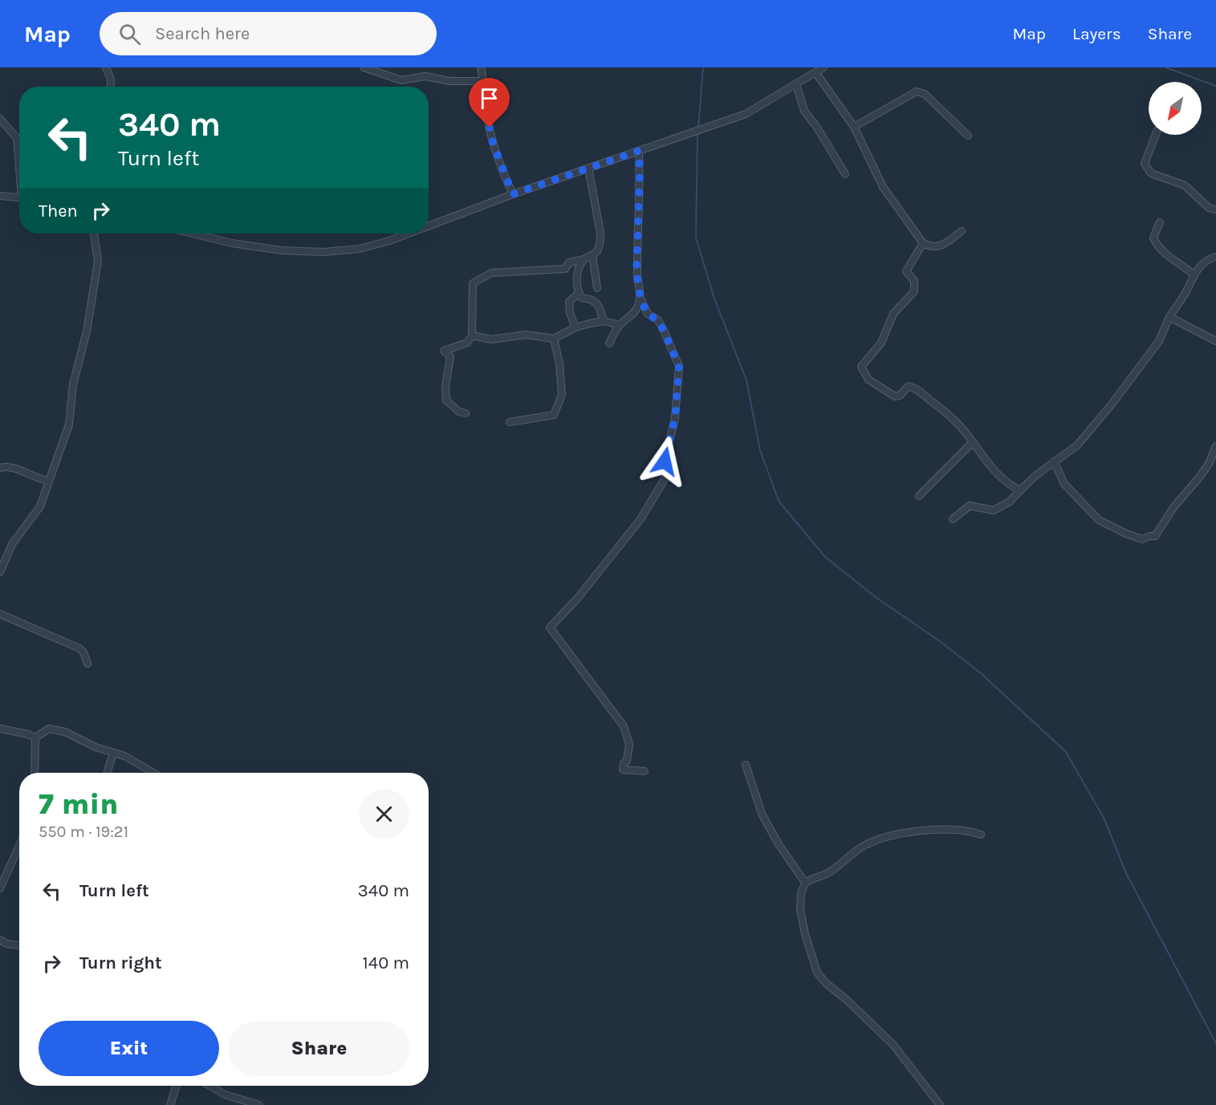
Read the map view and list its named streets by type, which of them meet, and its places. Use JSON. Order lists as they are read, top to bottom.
{
  "north": "bottom left",
  "page": {
    "header": "Map",
    "search": "Search here",
    "nav": ["Map", "Layers", "Share"],
    "turn": ["340 m", "Turn left"],
    "then": "Then",
    "heading": ["7 min", "550 m · 19:21"],
    "list": [
      {
        "name": "Turn left",
        "value": "340 m"
      },
      {
        "name": "Turn right",
        "value": "140 m"
      }
    ],
    "buttons": ["Exit", "Share"]
  }
}
